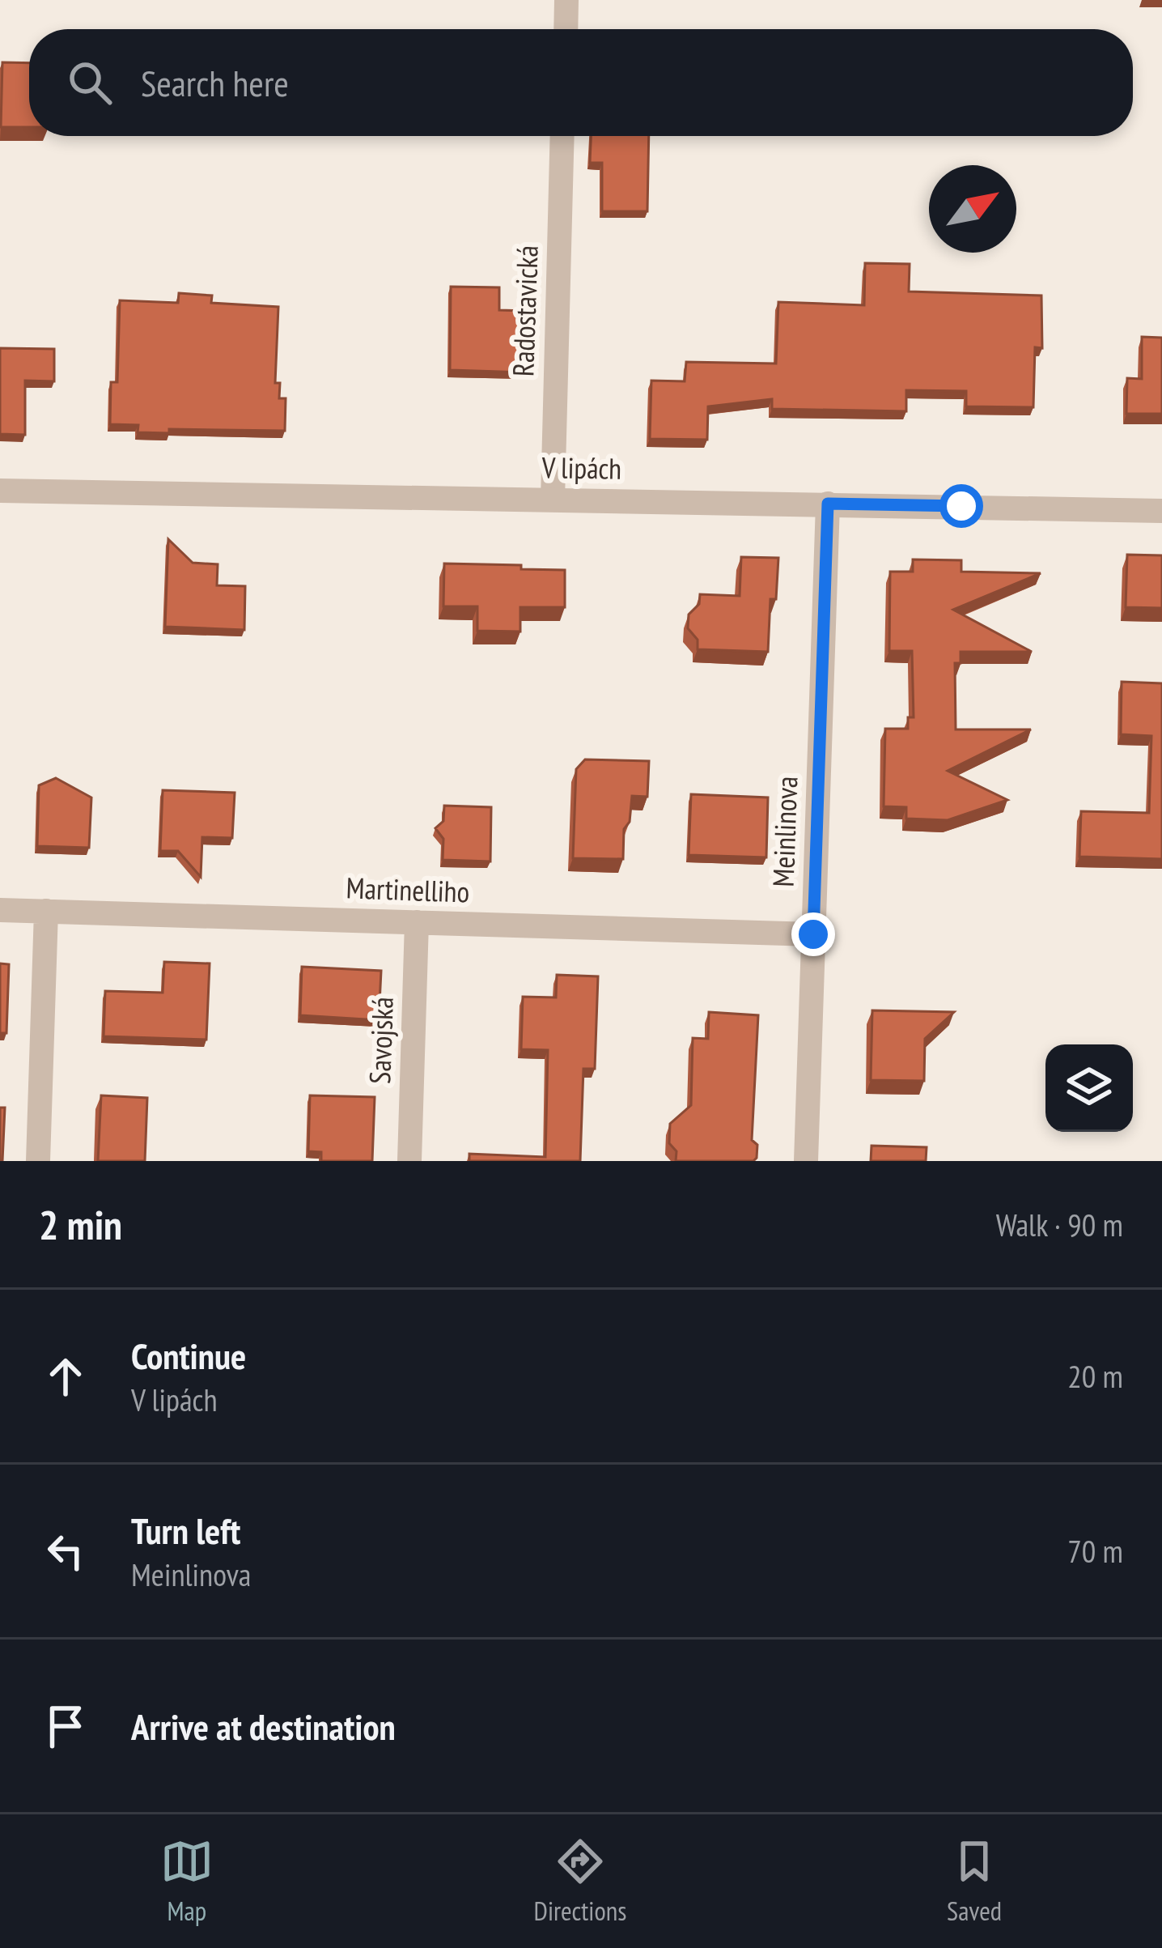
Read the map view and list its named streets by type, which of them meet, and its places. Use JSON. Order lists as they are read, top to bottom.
{
  "streets": {
    "street": [
      "Radostavická",
      "V lipách",
      "Meinlinova",
      "Martinelliho",
      "Savojská"
    ]
  },
  "crossings": [
    ["Radostavická", "V lipách"],
    ["V lipách", "Meinlinova"],
    ["Meinlinova", "Martinelliho"],
    ["Martinelliho", "Savojská"]
  ],
  "north": "top right",
  "page": {
    "search": "Search here",
    "heading": ["2 min", "Walk · 90 m"],
    "list": [
      ["Continue", "V lipách", "20 m"],
      ["Turn left", "Meinlinova", "70 m"],
      "Arrive at destination"
    ],
    "nav": ["Map", "Directions", "Saved"]
  }
}
